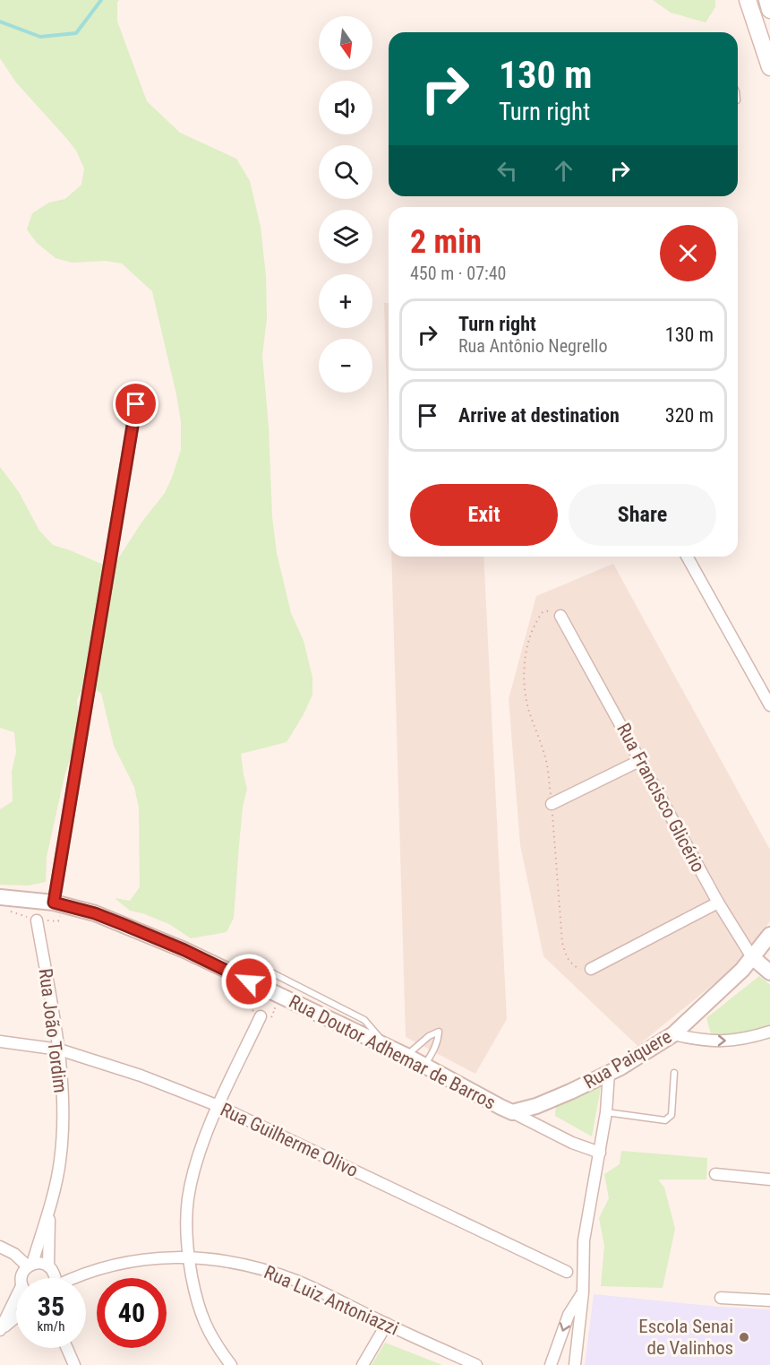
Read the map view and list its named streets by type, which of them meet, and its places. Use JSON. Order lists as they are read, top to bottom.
{
  "streets": {
    "street": [
      "Rua Francisco Glicério",
      "Rua João Tordim",
      "Rua Doutor Adhemar de Barros",
      "Rua Paiquere",
      "Rua Guilherme Olivo",
      "Rua Luiz Antoniazzi"
    ]
  },
  "crossings": [
    ["Rua Francisco Glicério", "Rua Paiquere"],
    ["Rua João Tordim", "Rua Guilherme Olivo"],
    ["Rua Doutor Adhemar de Barros", "Rua Paiquere"]
  ],
  "places": ["Escola Senai de Valinhos"],
  "north": "bottom",
  "page": {
    "map_buttons": ["+", "−"],
    "turn": ["130 m", "Turn right"],
    "heading": ["2 min", "450 m · 07:40"],
    "list": [
      {
        "name": "Turn right",
        "note": "Rua Antônio Negrello",
        "value": "130 m"
      },
      {
        "name": "Arrive at destination",
        "value": "320 m"
      }
    ],
    "buttons": ["Exit", "Share"],
    "speed": "35 km/h",
    "limit": "40"
  }
}
